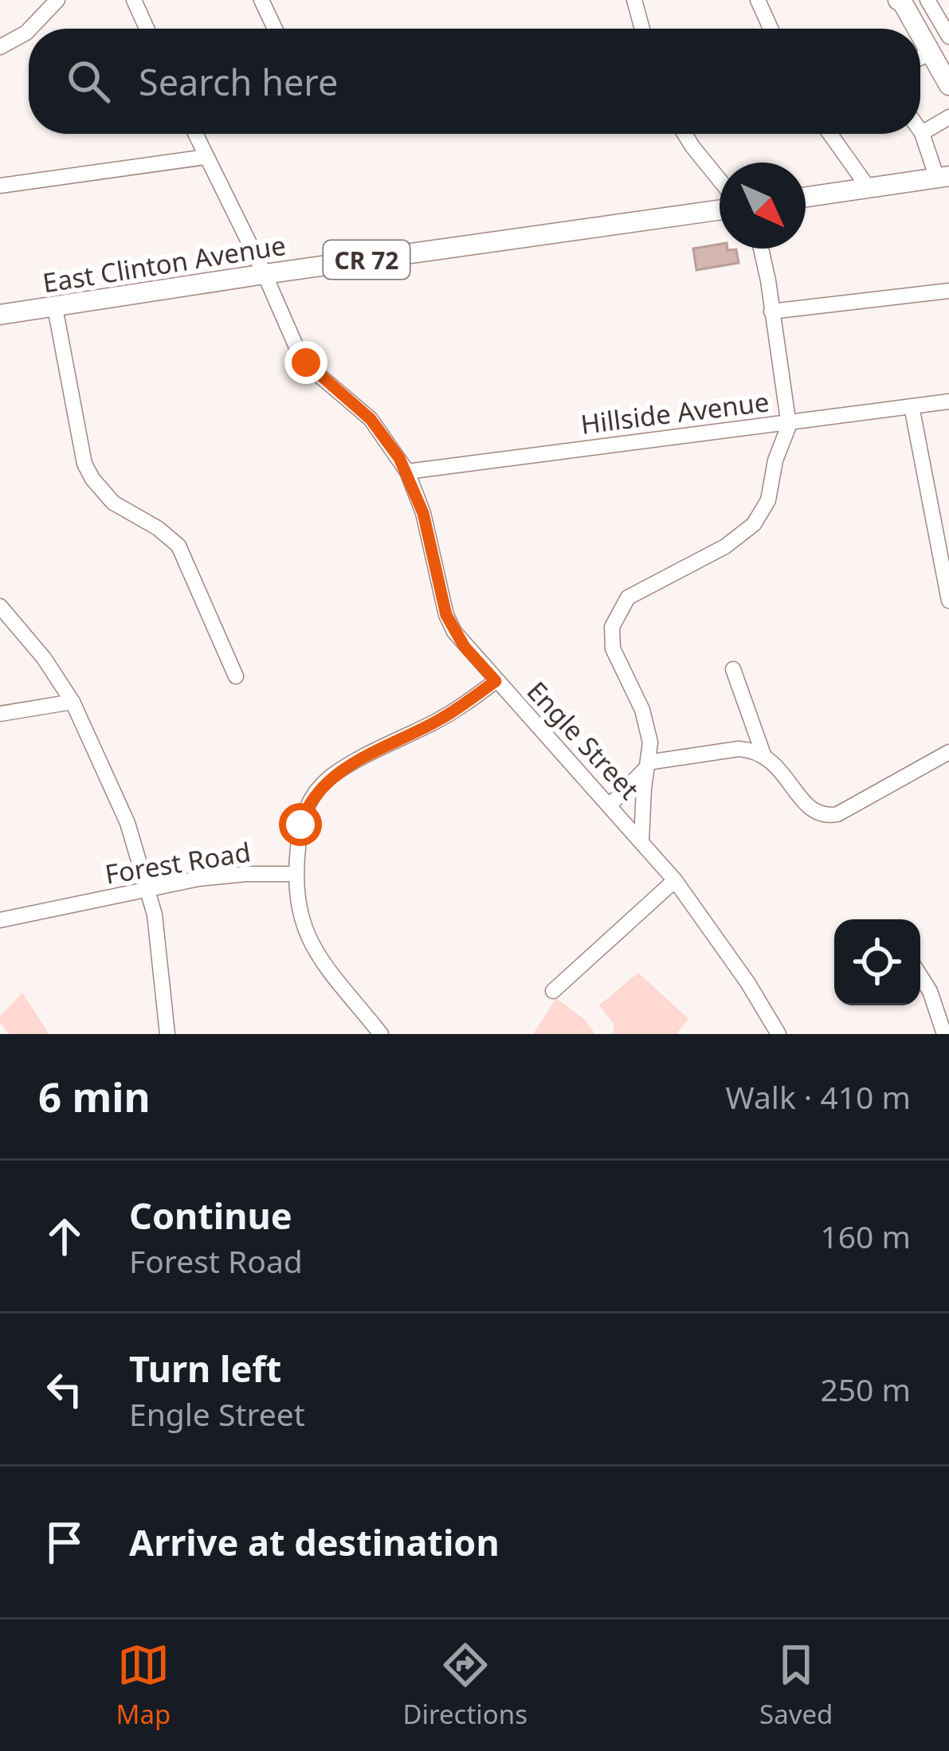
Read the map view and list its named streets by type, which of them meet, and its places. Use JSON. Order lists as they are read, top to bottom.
{
  "streets": {
    "main road": ["CR 72", "East Clinton Avenue"],
    "street": ["Hillside Avenue", "Engle Street", "Forest Road"]
  },
  "crossings": [
    ["East Clinton Avenue", "Engle Street"],
    ["Hillside Avenue", "Engle Street"]
  ],
  "north": "bottom right",
  "page": {
    "search": "Search here",
    "heading": ["6 min", "Walk · 410 m"],
    "list": [
      ["Continue", "Forest Road", "160 m"],
      ["Turn left", "Engle Street", "250 m"],
      "Arrive at destination"
    ],
    "nav": ["Map", "Directions", "Saved"]
  }
}
